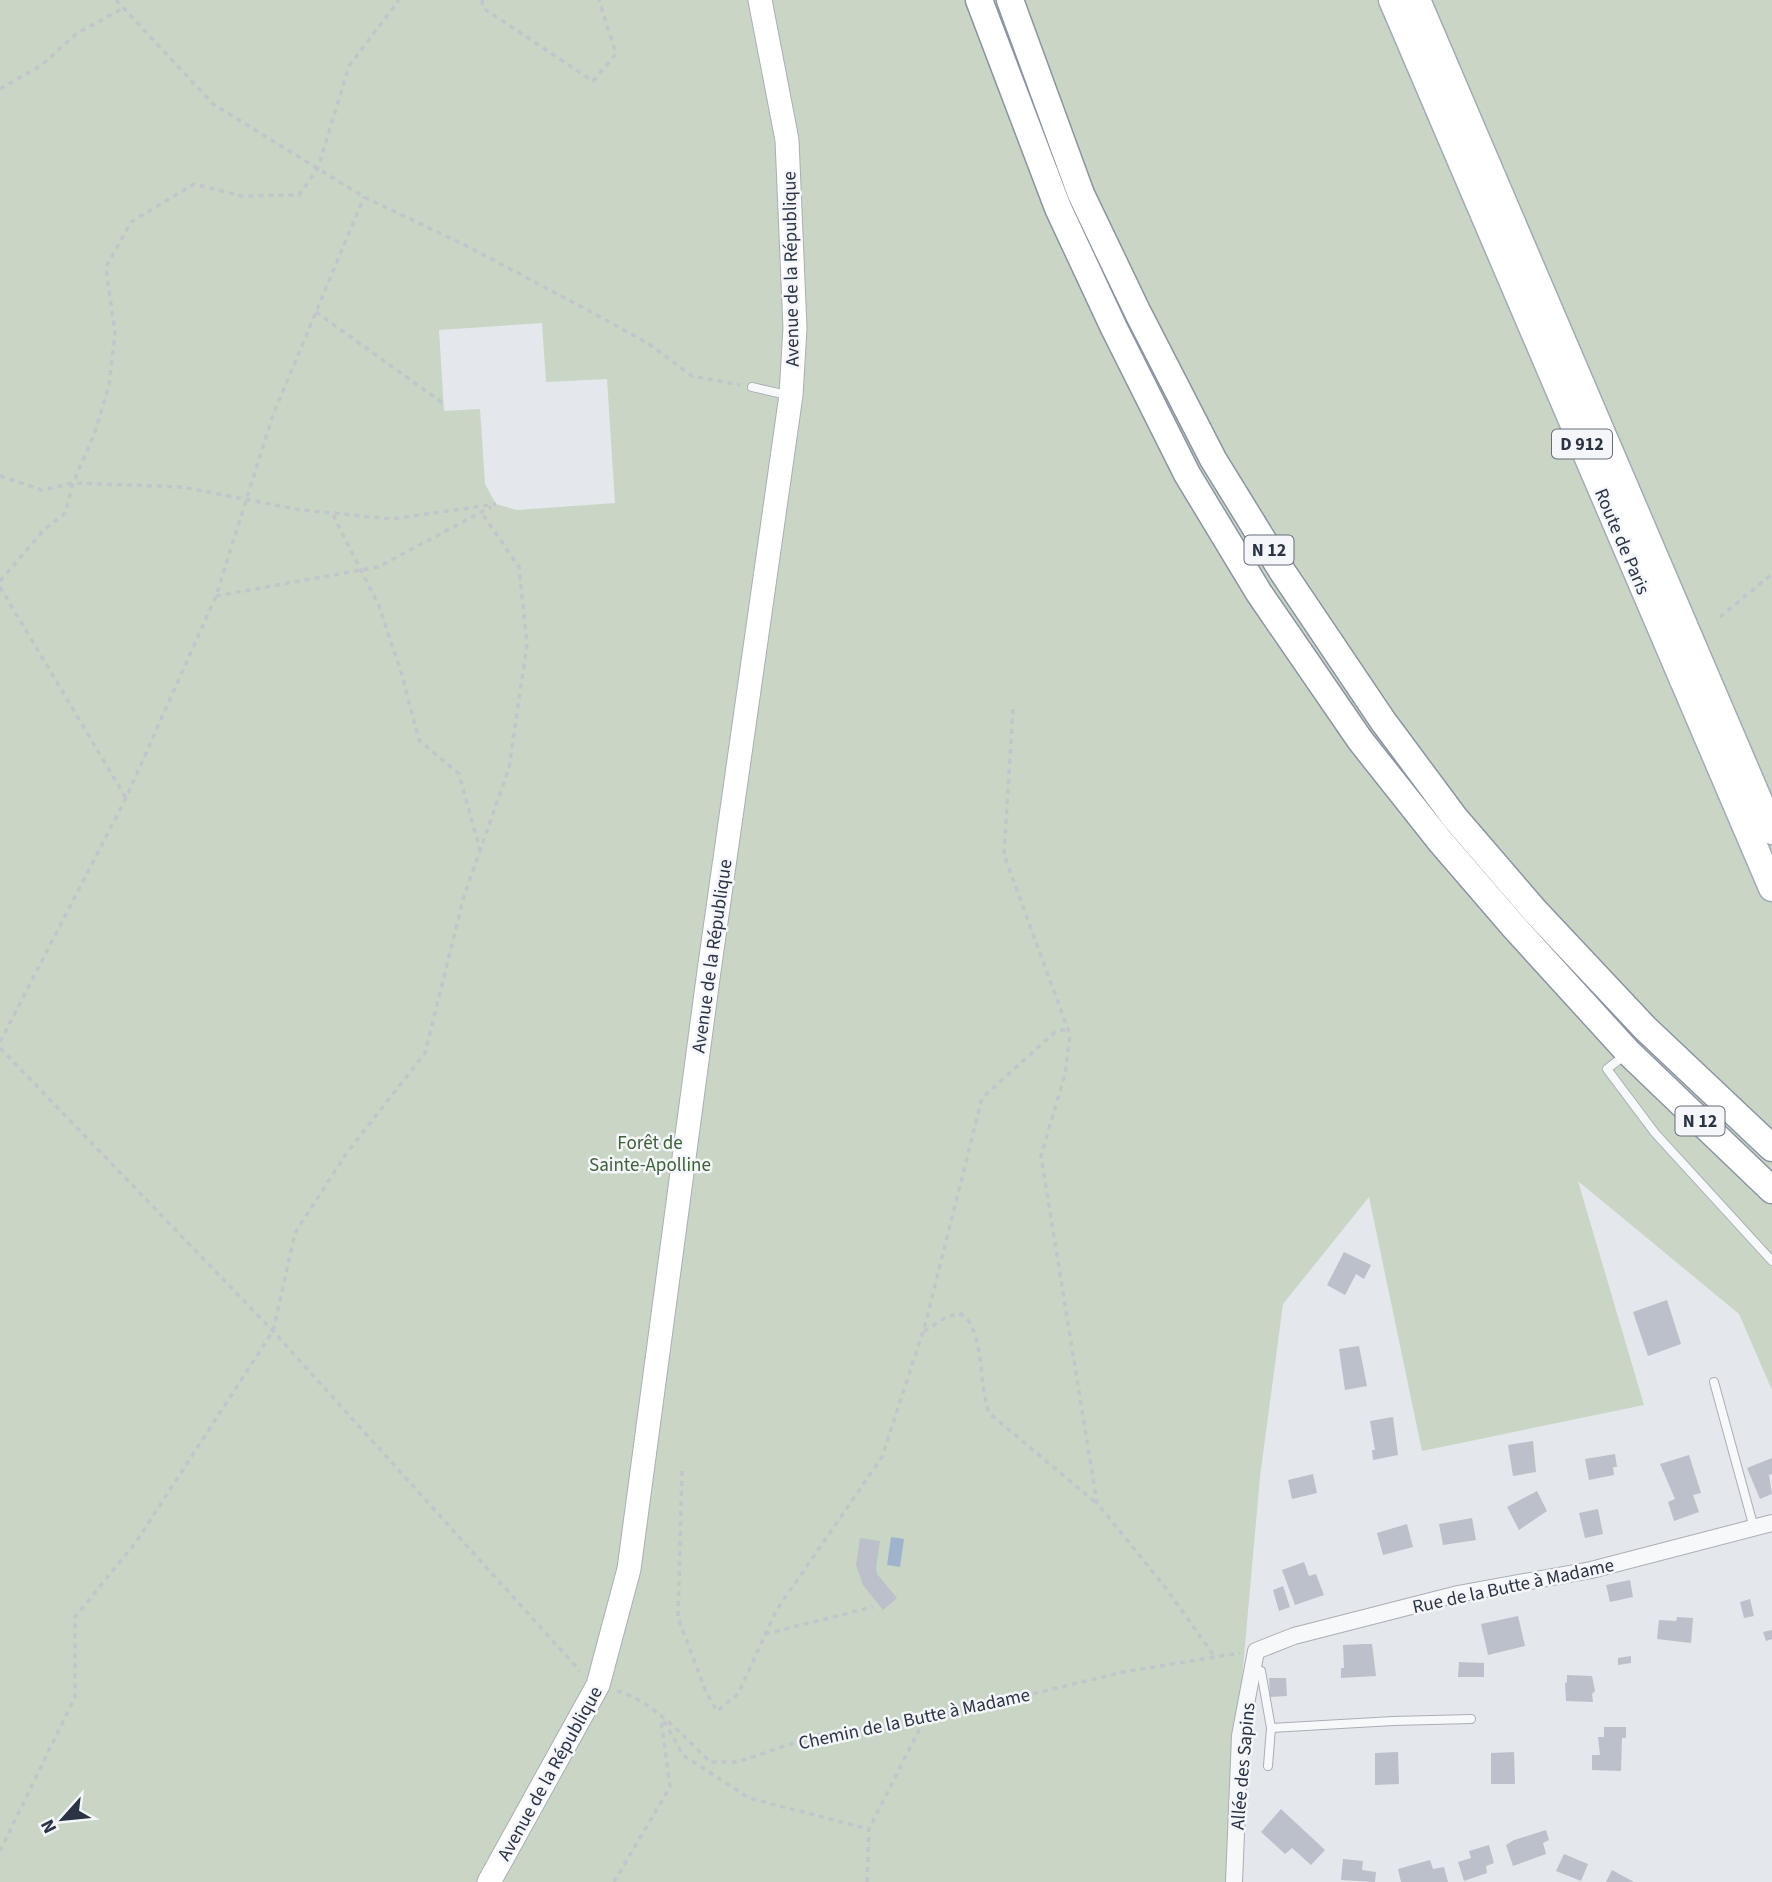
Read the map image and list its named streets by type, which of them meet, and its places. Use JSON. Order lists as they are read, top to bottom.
{
  "streets": {
    "main road": [
      "Avenue de la République",
      "D 912",
      "Route de Paris",
      "N 12"
    ],
    "street": ["Rue de la Butte à Madame", "Allée des Sapins"],
    "path": ["Chemin de la Butte à Madame"]
  },
  "crossings": [
    ["Avenue de la République", "Chemin de la Butte à Madame"],
    ["Rue de la Butte à Madame", "Chemin de la Butte à Madame"],
    ["Rue de la Butte à Madame", "Allée des Sapins"],
    ["Chemin de la Butte à Madame", "Allée des Sapins"]
  ],
  "parks": ["Forêt de Sainte-Apolline"],
  "north": "bottom left"
}
